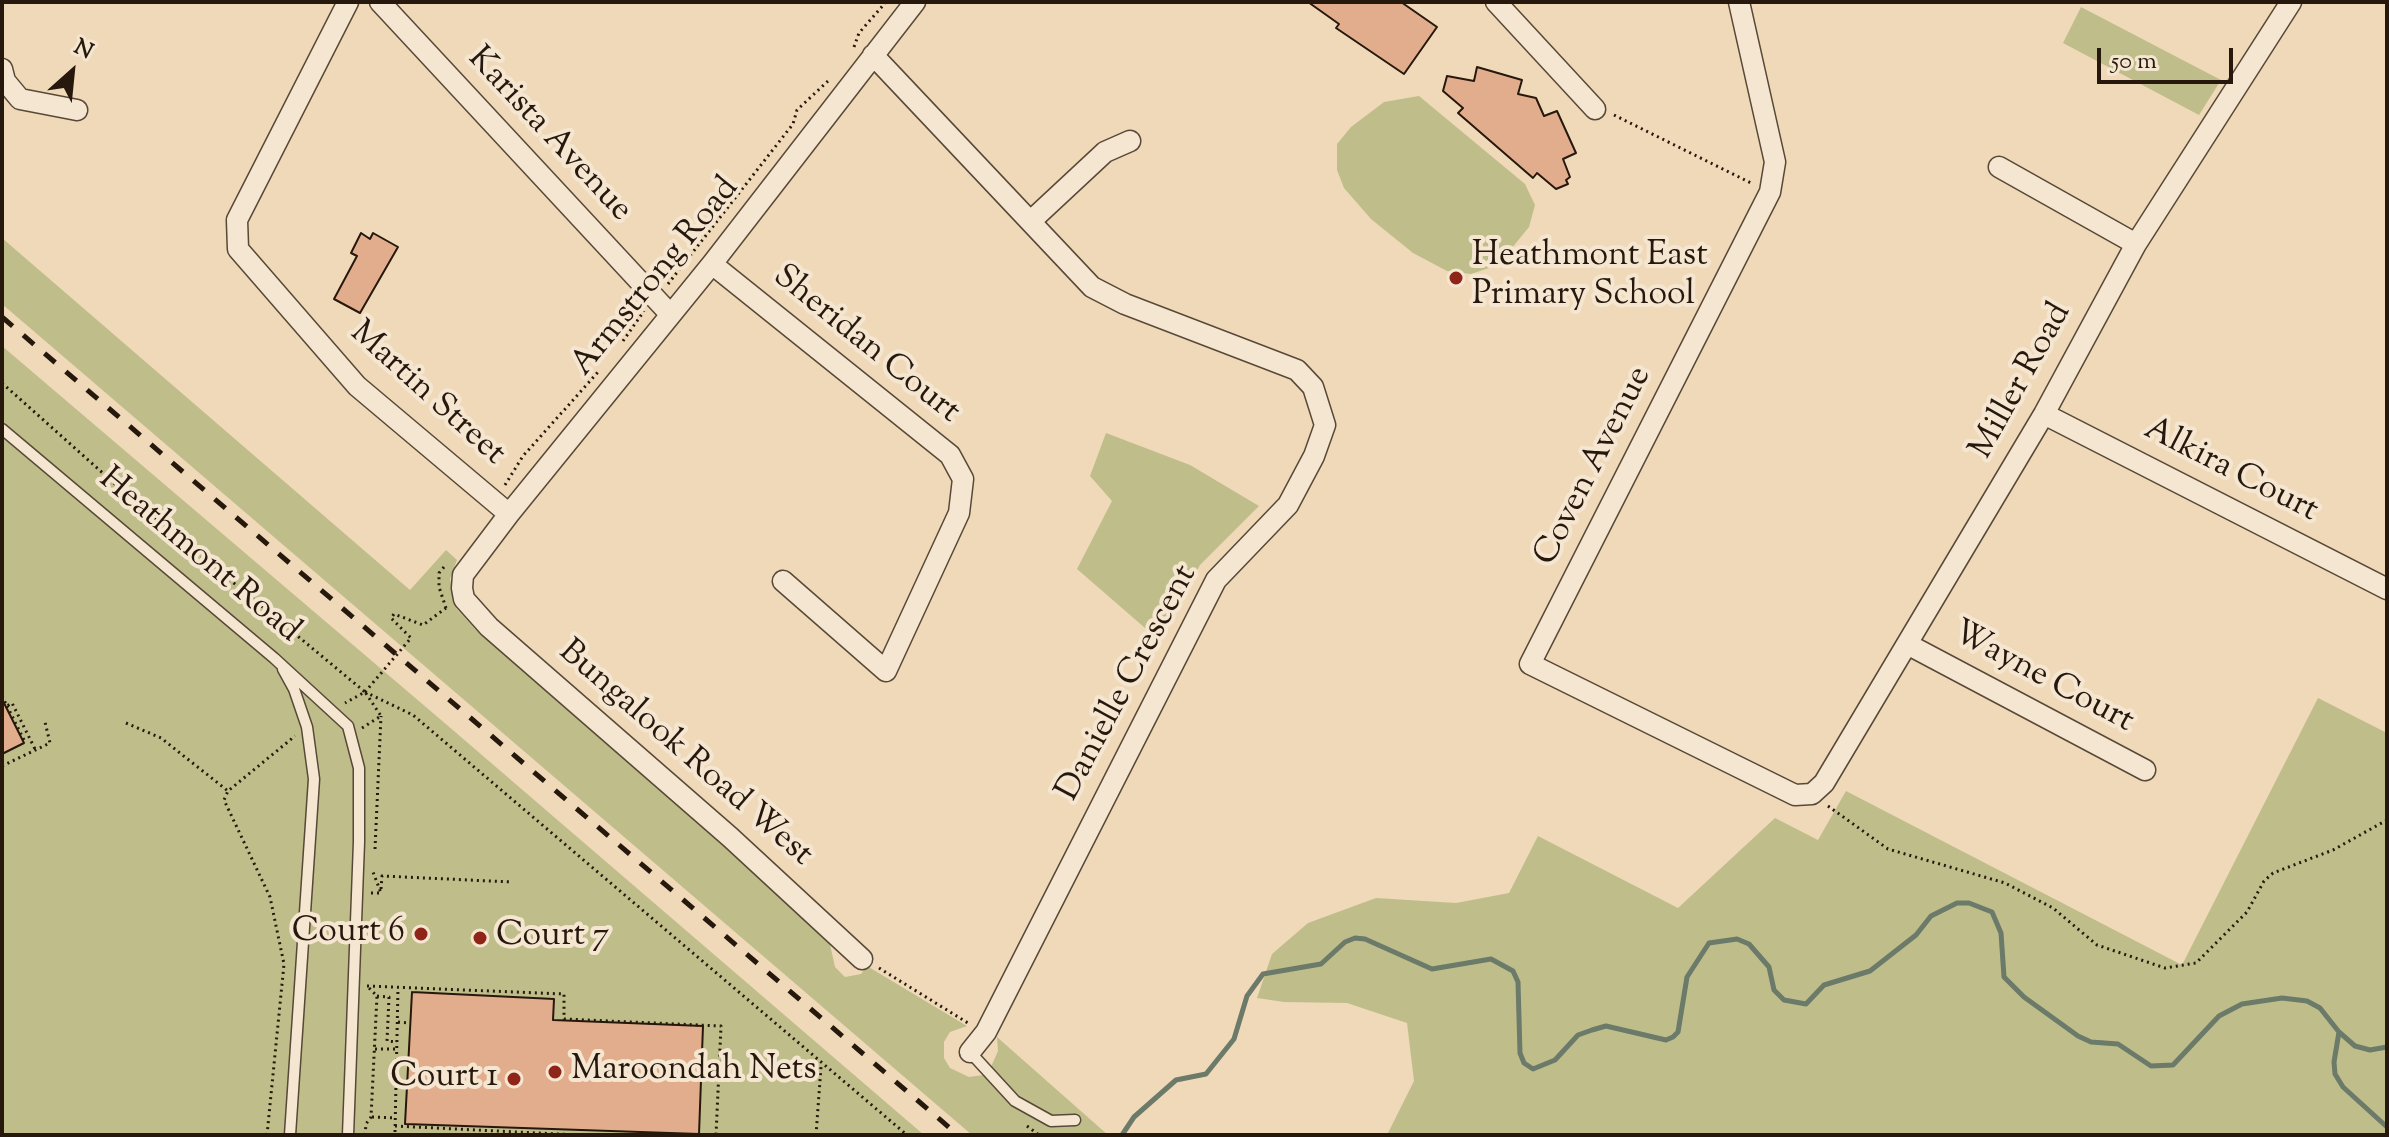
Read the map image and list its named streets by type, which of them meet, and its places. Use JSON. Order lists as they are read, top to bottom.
{
  "streets": {
    "street": [
      "Karista Avenue",
      "Armstrong Road",
      "Sheridan Court",
      "Miller Road",
      "Martin Street",
      "Coven Avenue",
      "Alkira Court",
      "Wayne Court",
      "Danielle Crescent",
      "Bungalook Road West"
    ],
    "lane": ["Heathmont Road"]
  },
  "crossings": [
    ["Karista Avenue", "Armstrong Road"],
    ["Armstrong Road", "Sheridan Court"],
    ["Armstrong Road", "Martin Street"],
    ["Armstrong Road", "Danielle Crescent"],
    ["Armstrong Road", "Bungalook Road West"],
    ["Miller Road", "Coven Avenue"],
    ["Miller Road", "Alkira Court"],
    ["Miller Road", "Wayne Court"]
  ],
  "places": [
    "Heathmont East Primary School",
    "Court 6",
    "Court 7",
    "Maroondah Nets",
    "Court 1"
  ],
  "scale_bar": "50 m",
  "north": "top right"
}
